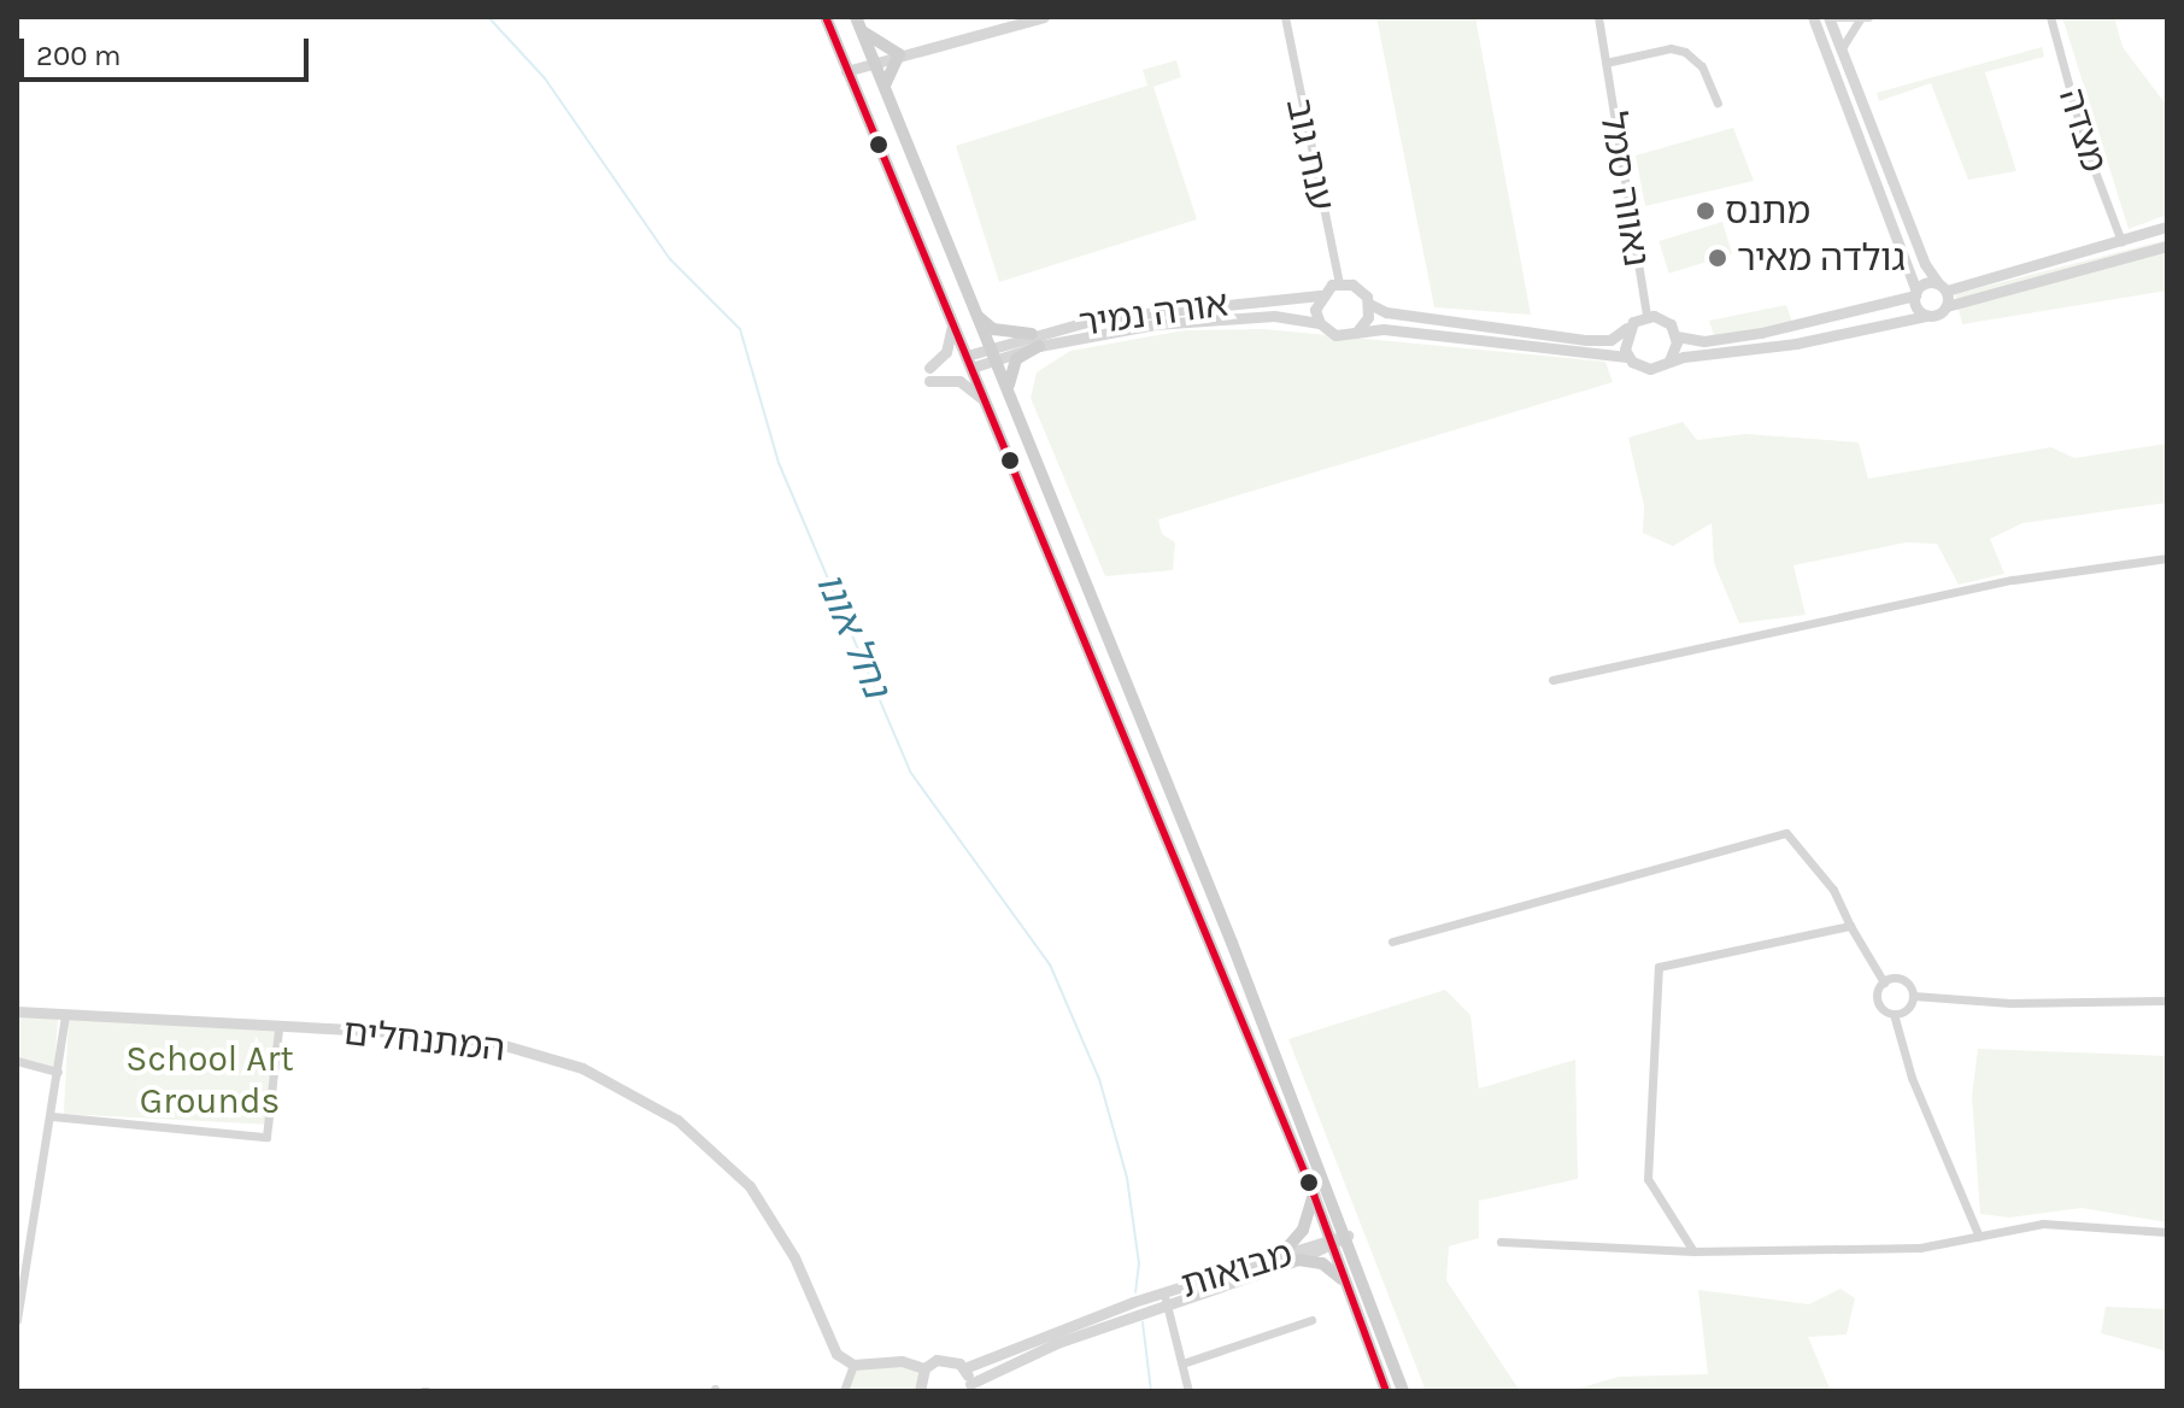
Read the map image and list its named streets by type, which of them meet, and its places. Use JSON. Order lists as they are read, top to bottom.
{
  "streets": {
    "street": [
      "מצדה",
      "ענת גוב",
      "נאווה סמל",
      "אורה נמיר",
      "המתנחלים",
      "מבואות"
    ]
  },
  "crossings": [
    ["ענת גוב", "אורה נמיר"]
  ],
  "water": ["נחל אונו"],
  "parks": ["School Art Grounds"],
  "places": ["מתנס", "גולדה מאיר"],
  "scale_bar": "200 m"
}
